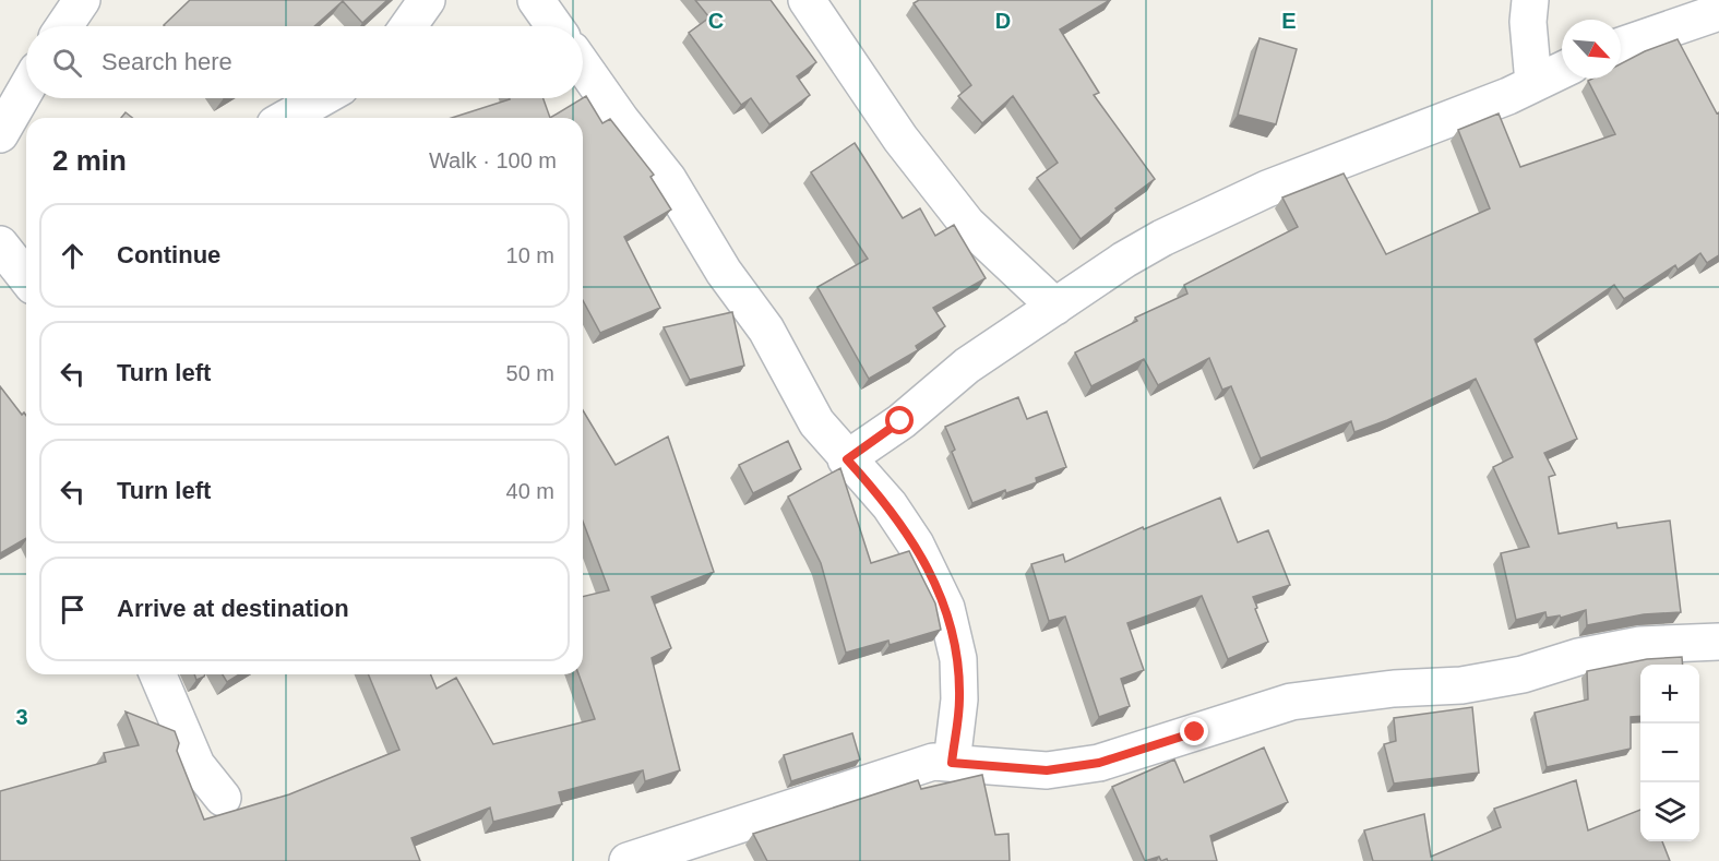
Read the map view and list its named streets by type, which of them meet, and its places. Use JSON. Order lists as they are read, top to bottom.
{
  "north": "bottom right",
  "page": {
    "search": "Search here",
    "heading": ["2 min", "Walk · 100 m"],
    "list": [
      ["Continue", "10 m"],
      ["Turn left", "50 m"],
      ["Turn left", "40 m"],
      "Arrive at destination"
    ],
    "map_buttons": ["+", "−"]
  },
  "grid": {
    "columns": ["C", "D", "E"],
    "rows": ["3"]
  }
}
